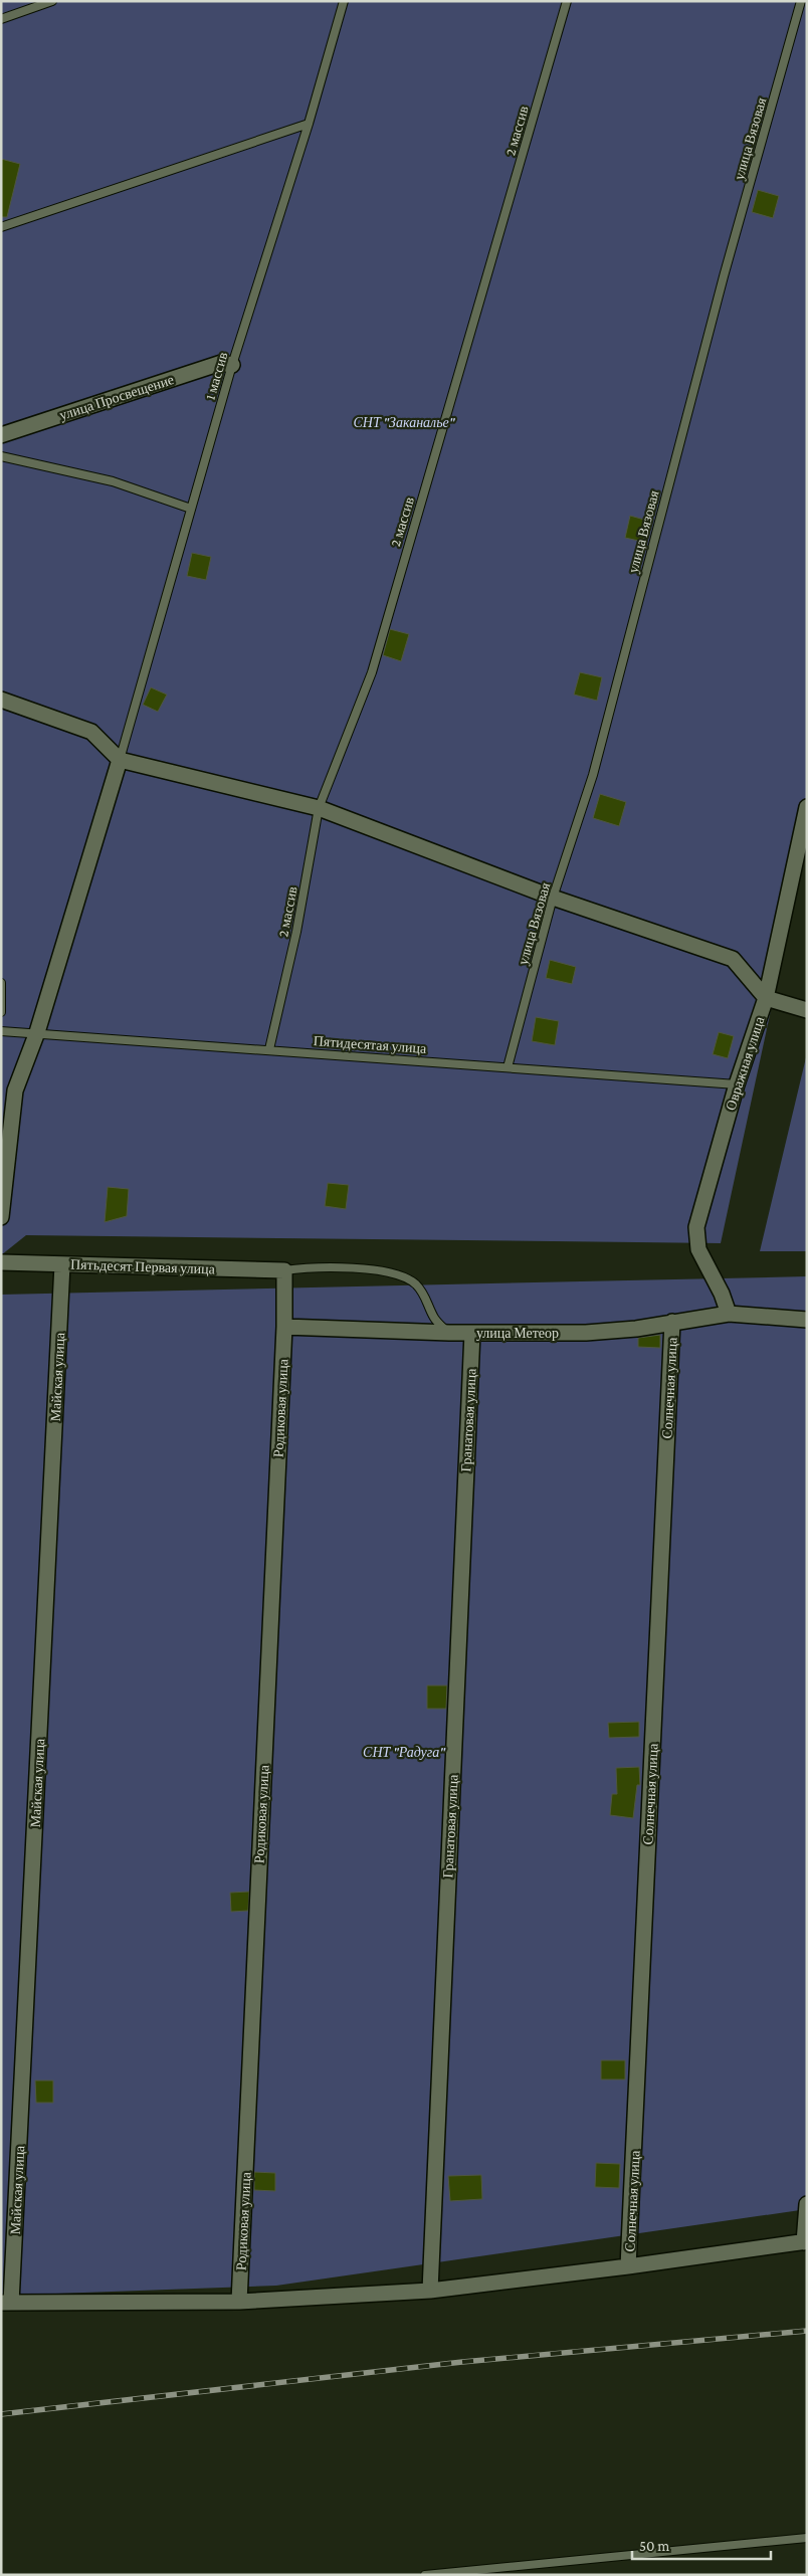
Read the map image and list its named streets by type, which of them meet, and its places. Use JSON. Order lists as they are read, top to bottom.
{
  "streets": {
    "street": [
      "улица Просвещение",
      "Овражная улица",
      "Пятьдесят Первая улица",
      "улица Метеор",
      "Майская улица",
      "Солнечная улица",
      "Родиковая улица",
      "Гранатовая улица"
    ],
    "lane": [
      "2 массив",
      "улица Вязовая",
      "1 массив",
      "Пятидесятая улица"
    ]
  },
  "crossings": [
    ["2 массив", "Пятидесятая улица"],
    ["улица Вязовая", "Пятидесятая улица"],
    ["1 массив", "улица Просвещение"],
    ["Пятидесятая улица", "Овражная улица"],
    ["Овражная улица", "улица Метеор"],
    ["Пятьдесят Первая улица", "Майская улица"],
    ["улица Метеор", "Солнечная улица"],
    ["улица Метеор", "Родиковая улица"],
    ["улица Метеор", "Гранатовая улица"]
  ],
  "parks": ["СНТ \"Заканалье\"", "СНТ \"Радуга\""],
  "scale_bar": "50 m"
}
